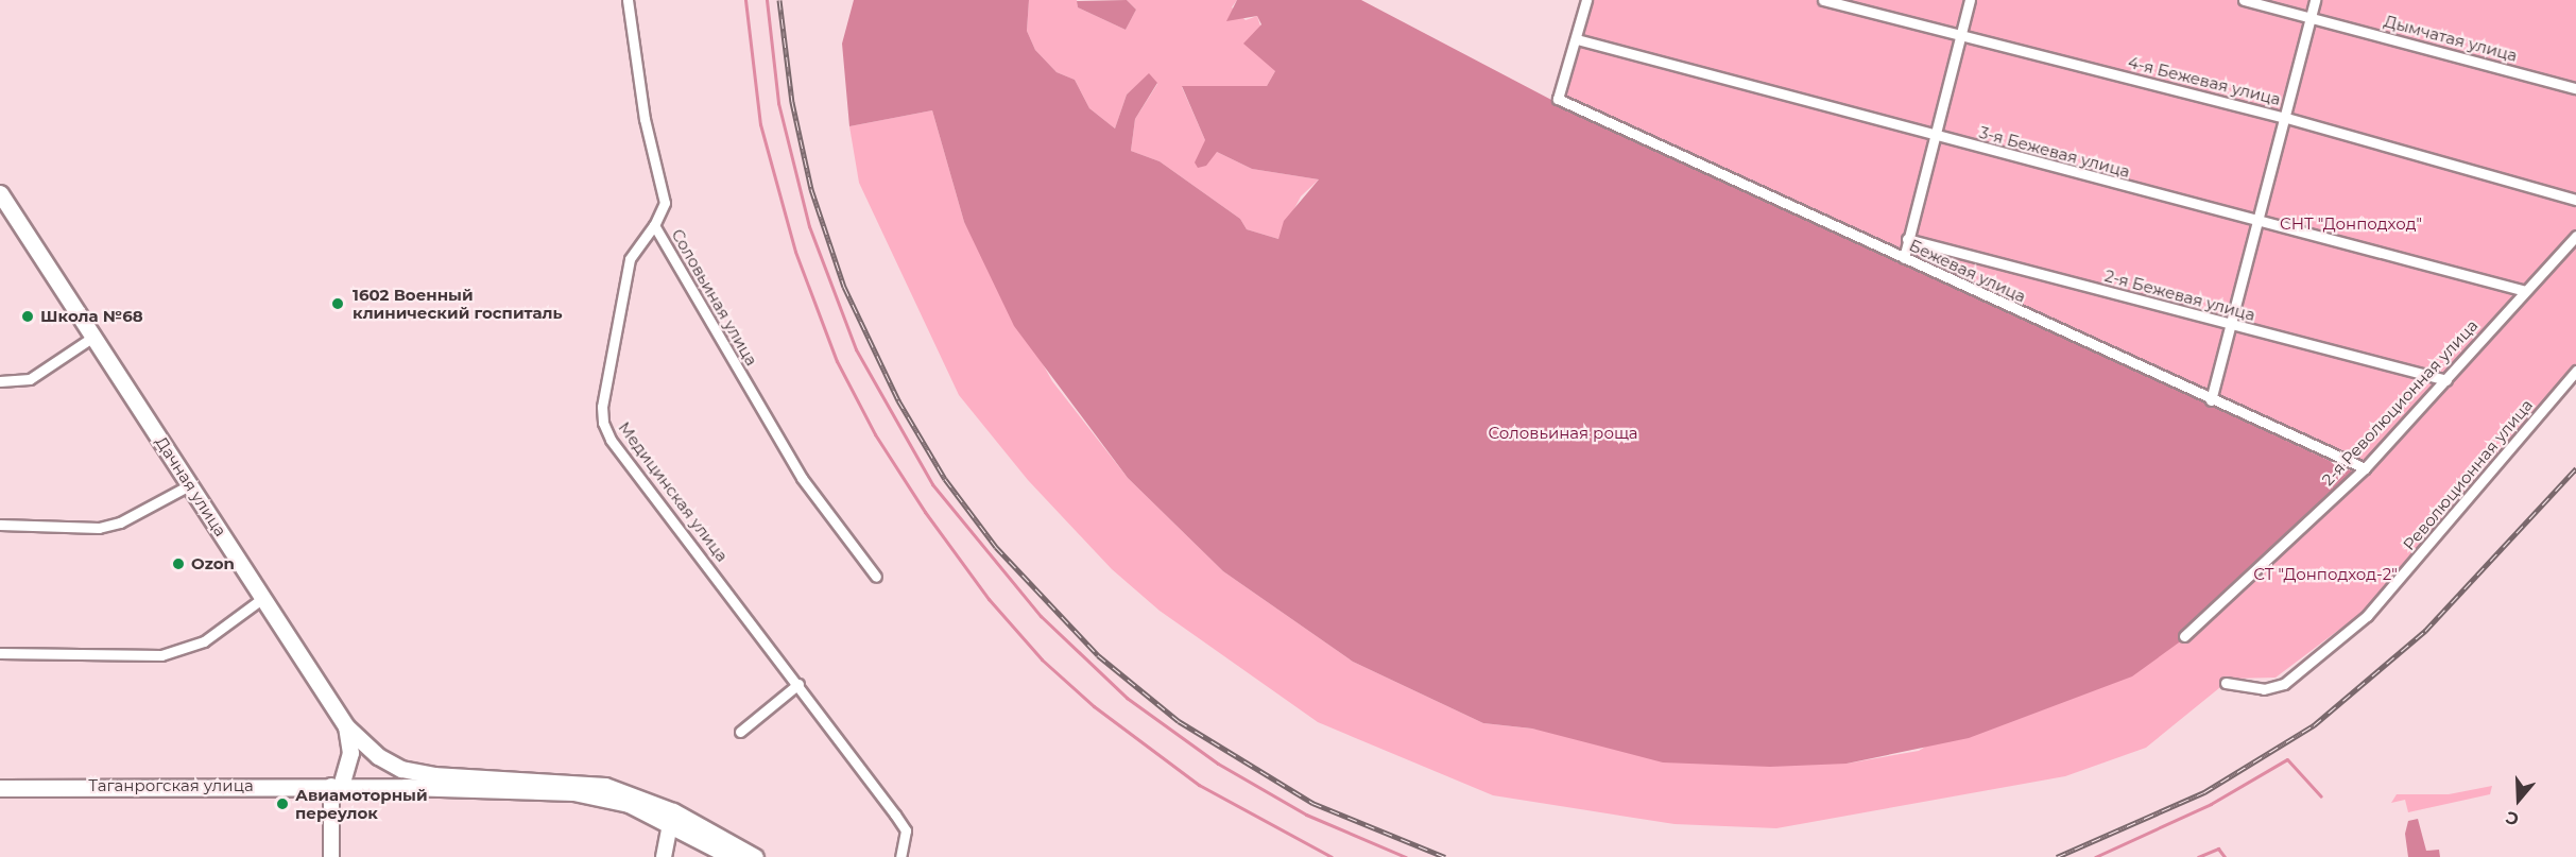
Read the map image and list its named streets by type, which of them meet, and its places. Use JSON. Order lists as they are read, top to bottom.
{
  "streets": {
    "main road": ["Дачная улица", "Таганрогская улица"],
    "street": [
      "Дымчатая улица",
      "4-я Бежевая улица",
      "3-я Бежевая улица",
      "Бежевая улица",
      "2-я Бежевая улица",
      "Соловьиная улица",
      "2-я Революционная улица",
      "Революционная улица",
      "Медицинская улица"
    ]
  },
  "crossings": [
    ["3-я Бежевая улица", "Бежевая улица"],
    ["3-я Бежевая улица", "2-я Революционная улица"],
    ["Бежевая улица", "2-я Революционная улица"],
    ["2-я Бежевая улица", "2-я Революционная улица"],
    ["Соловьиная улица", "Медицинская улица"],
    ["Дачная улица", "Таганрогская улица"]
  ],
  "parks": ["СНТ \"Донподход\"", "Соловьиная роща", "СТ \"Донподход-2\""],
  "places": [
    "1602 Военный клинический госпиталь",
    "Школа №68",
    "Ozon",
    "Авиамоторный переулок"
  ],
  "north": "bottom"
}
